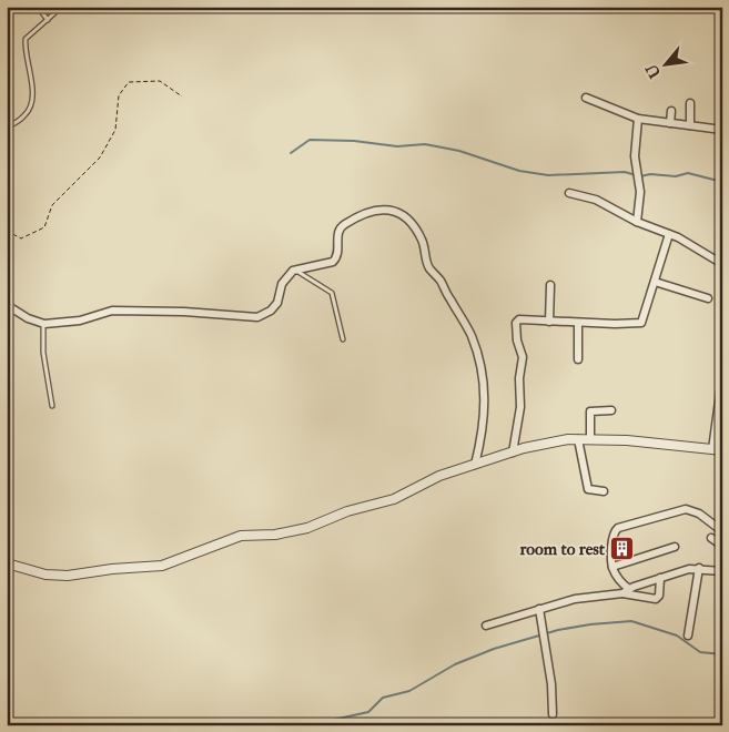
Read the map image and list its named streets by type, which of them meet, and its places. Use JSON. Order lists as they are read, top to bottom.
{
  "places": {
    "building": ["room to rest"]
  },
  "north": "bottom left"
}
